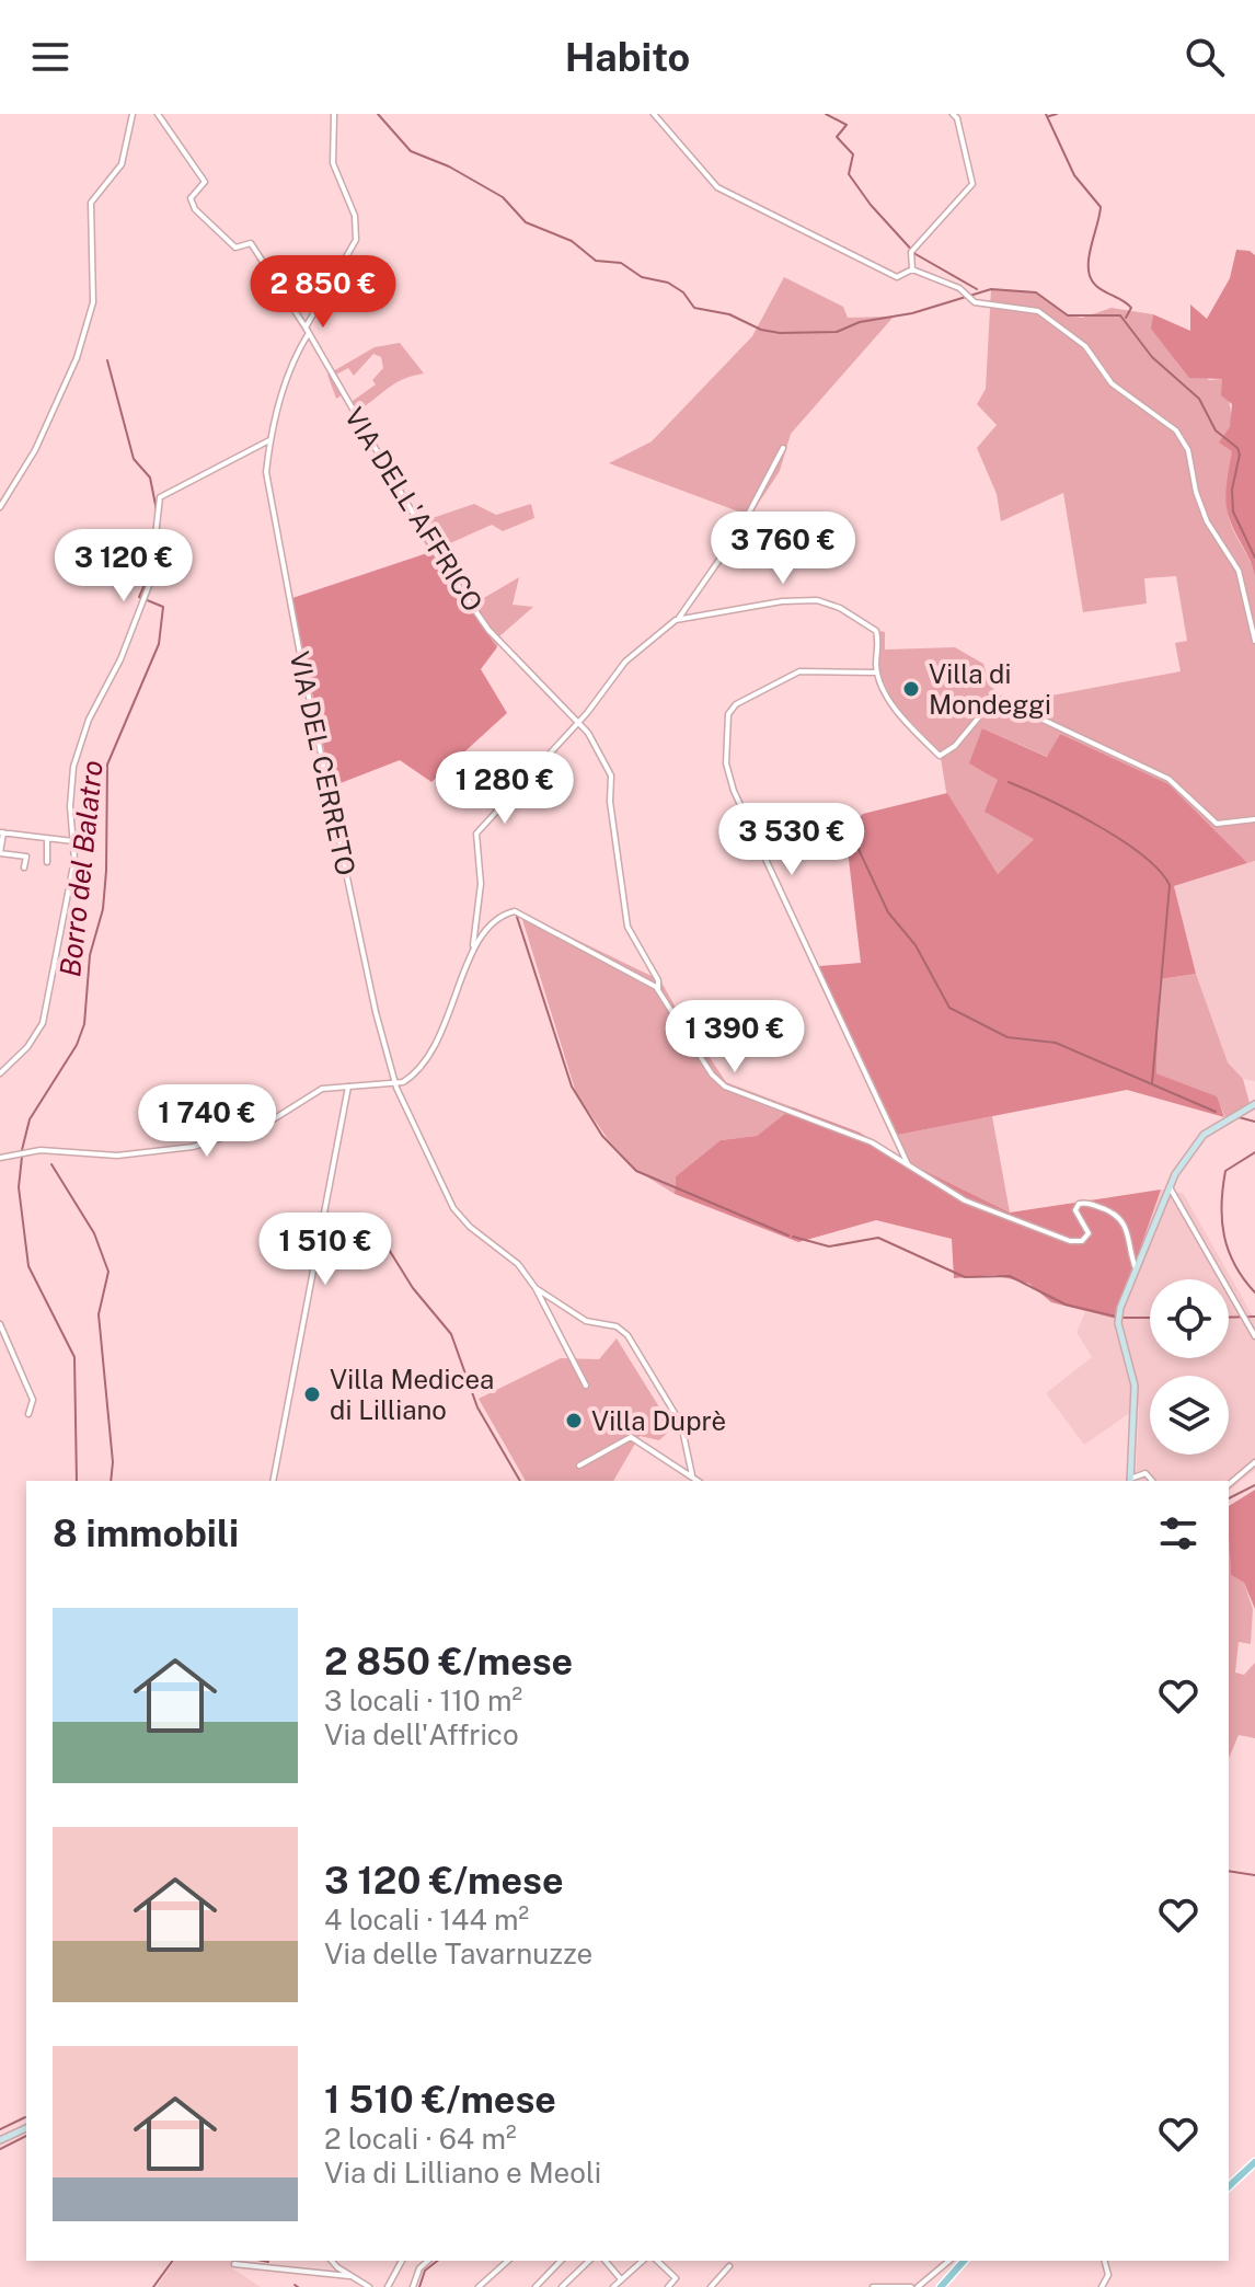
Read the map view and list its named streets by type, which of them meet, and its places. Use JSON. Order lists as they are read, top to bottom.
{
  "streets": {
    "street": ["VIA DELL'AFFRICO", "VIA DEL CERRETO"]
  },
  "crossings": [
    ["VIA DELL'AFFRICO", "VIA DEL CERRETO"]
  ],
  "water": ["Borro del Balatro"],
  "places": ["Villa di Mondeggi", "Villa Medicea di Lilliano", "Villa Duprè"],
  "page": {
    "header": "Habito",
    "price": [
      "2 850 €",
      "3 760 €",
      "3 120 €",
      "1 280 €",
      "3 530 €",
      "1 390 €",
      "1 740 €",
      "1 510 €"
    ],
    "heading": "8 immobili",
    "list": [
      {
        "name": "2 850 €/mese",
        "note": "3 locali · 110 m² · Via dell'Affrico"
      },
      {
        "name": "3 120 €/mese",
        "note": "4 locali · 144 m² · Via delle Tavarnuzze"
      },
      {
        "name": "1 510 €/mese",
        "note": "2 locali · 64 m² · Via di Lilliano e Meoli"
      }
    ]
  }
}
